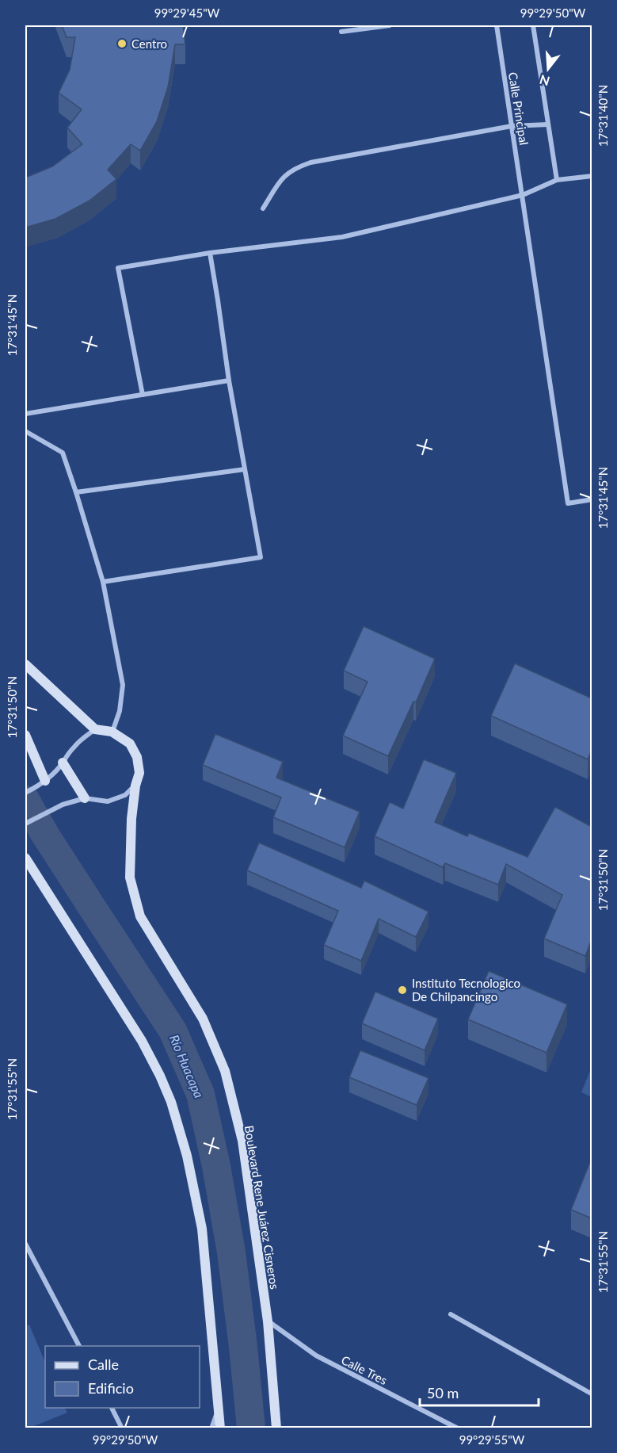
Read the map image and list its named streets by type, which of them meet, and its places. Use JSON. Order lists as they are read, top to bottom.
{
  "streets": {
    "main road": ["Boulevard Rene Juárez Cisneros"],
    "street": ["Calle Principal", "Calle Tres"]
  },
  "crossings": [
    ["Boulevard Rene Juárez Cisneros", "Calle Tres"]
  ],
  "water": ["Río Huacapa"],
  "places": ["Centro", "Instituto Tecnologico De Chilpancingo"],
  "legend": ["Calle", "Edificio"],
  "scale_bar": "50 m",
  "north": "bottom",
  "coordinates": [
    "99°29'45\"W",
    "99°29'50\"W",
    "17°31'40\"N",
    "17°31'45\"N",
    "17°31'50\"N",
    "17°31'55\"N",
    "99°29'55\"W"
  ]
}
